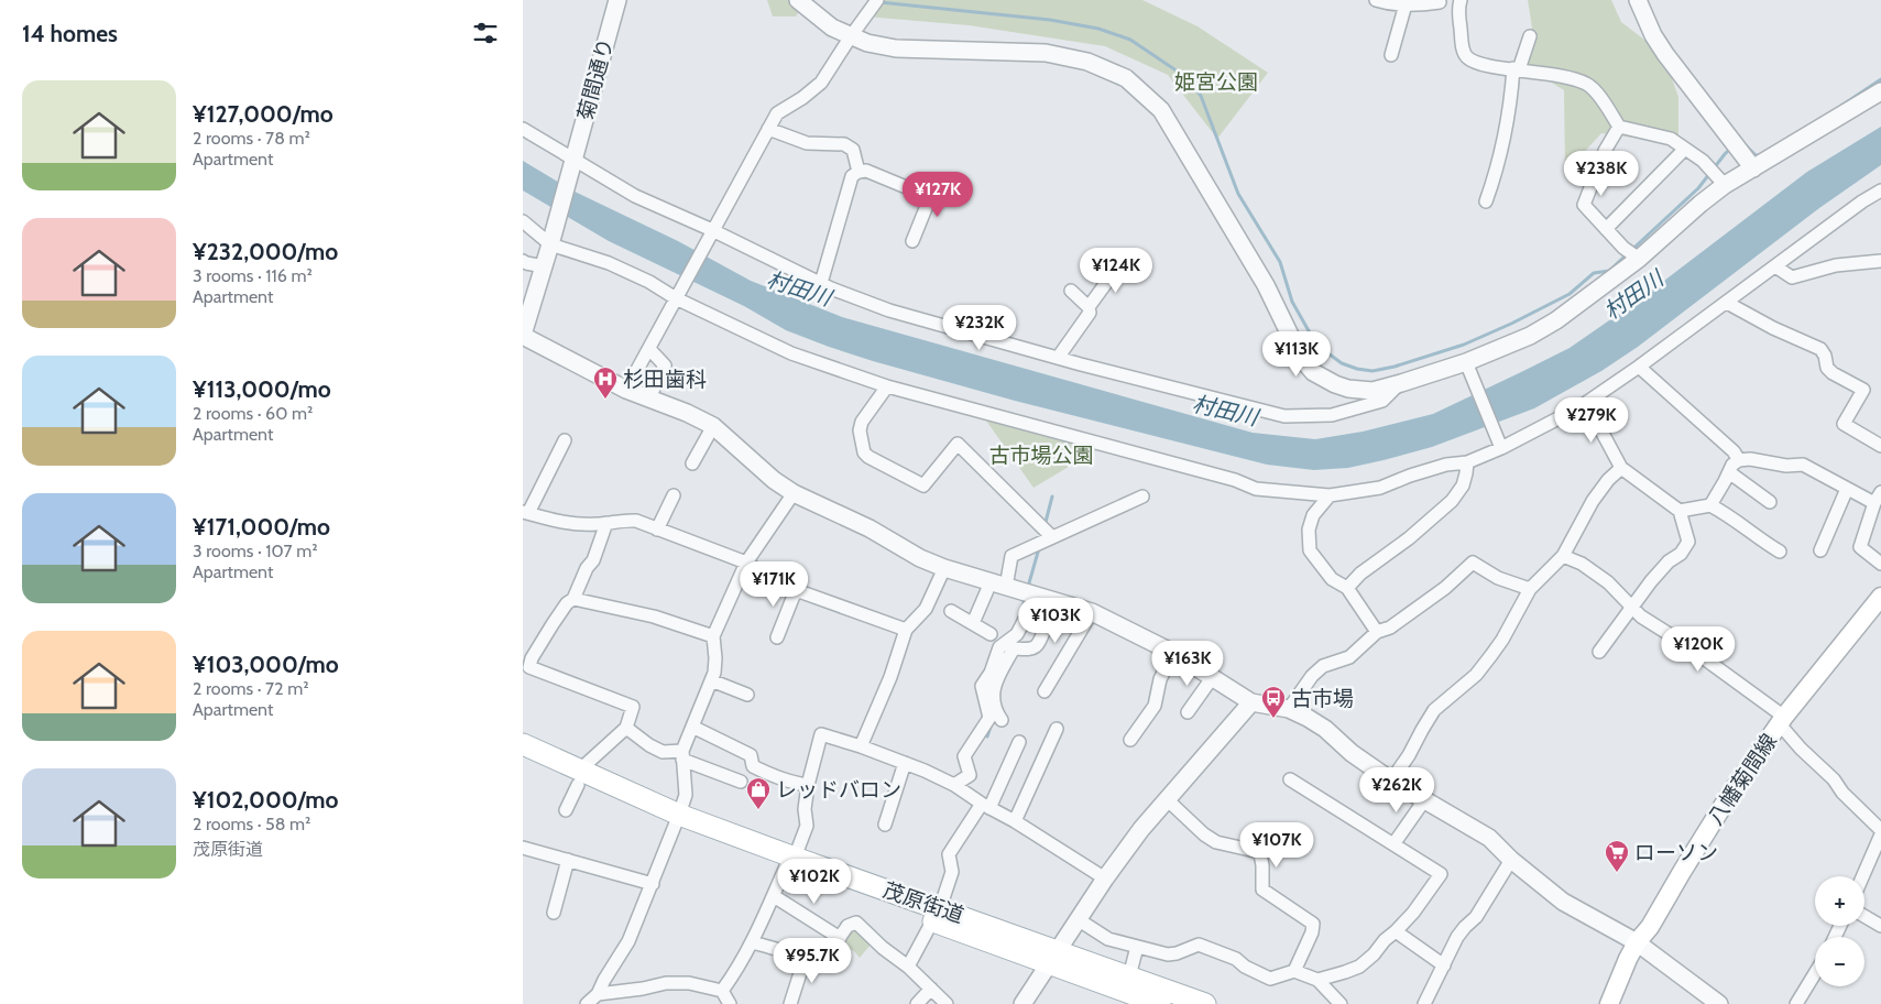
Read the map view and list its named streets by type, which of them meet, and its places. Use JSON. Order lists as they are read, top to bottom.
{
  "streets": {
    "main road": ["八幡菊間線", "茂原街道"],
    "street": ["菊間通り"]
  },
  "water": ["村田川"],
  "parks": ["姫宮公園", "古市場公園"],
  "places": {
    "hospital": ["杉田歯科"],
    "bus stop": ["古市場"],
    "shop": ["レッドバロン"],
    "supermarket": ["ローソン"]
  },
  "page": {
    "heading": "14 homes",
    "list": [
      {
        "name": "¥127,000/mo",
        "note": "2 rooms · 78 m² · Apartment"
      },
      {
        "name": "¥232,000/mo",
        "note": "3 rooms · 116 m² · Apartment"
      },
      {
        "name": "¥113,000/mo",
        "note": "2 rooms · 60 m² · Apartment"
      },
      {
        "name": "¥171,000/mo",
        "note": "3 rooms · 107 m² · Apartment"
      },
      {
        "name": "¥103,000/mo",
        "note": "2 rooms · 72 m² · Apartment"
      },
      {
        "name": "¥102,000/mo",
        "note": "2 rooms · 58 m² · 茂原街道"
      }
    ],
    "price": [
      "¥238K",
      "¥127K",
      "¥124K",
      "¥232K",
      "¥113K",
      "¥279K",
      "¥171K",
      "¥103K",
      "¥120K",
      "¥163K",
      "¥262K",
      "¥107K",
      "¥102K",
      "¥95.7K"
    ],
    "map_buttons": ["+", "−"]
  }
}
